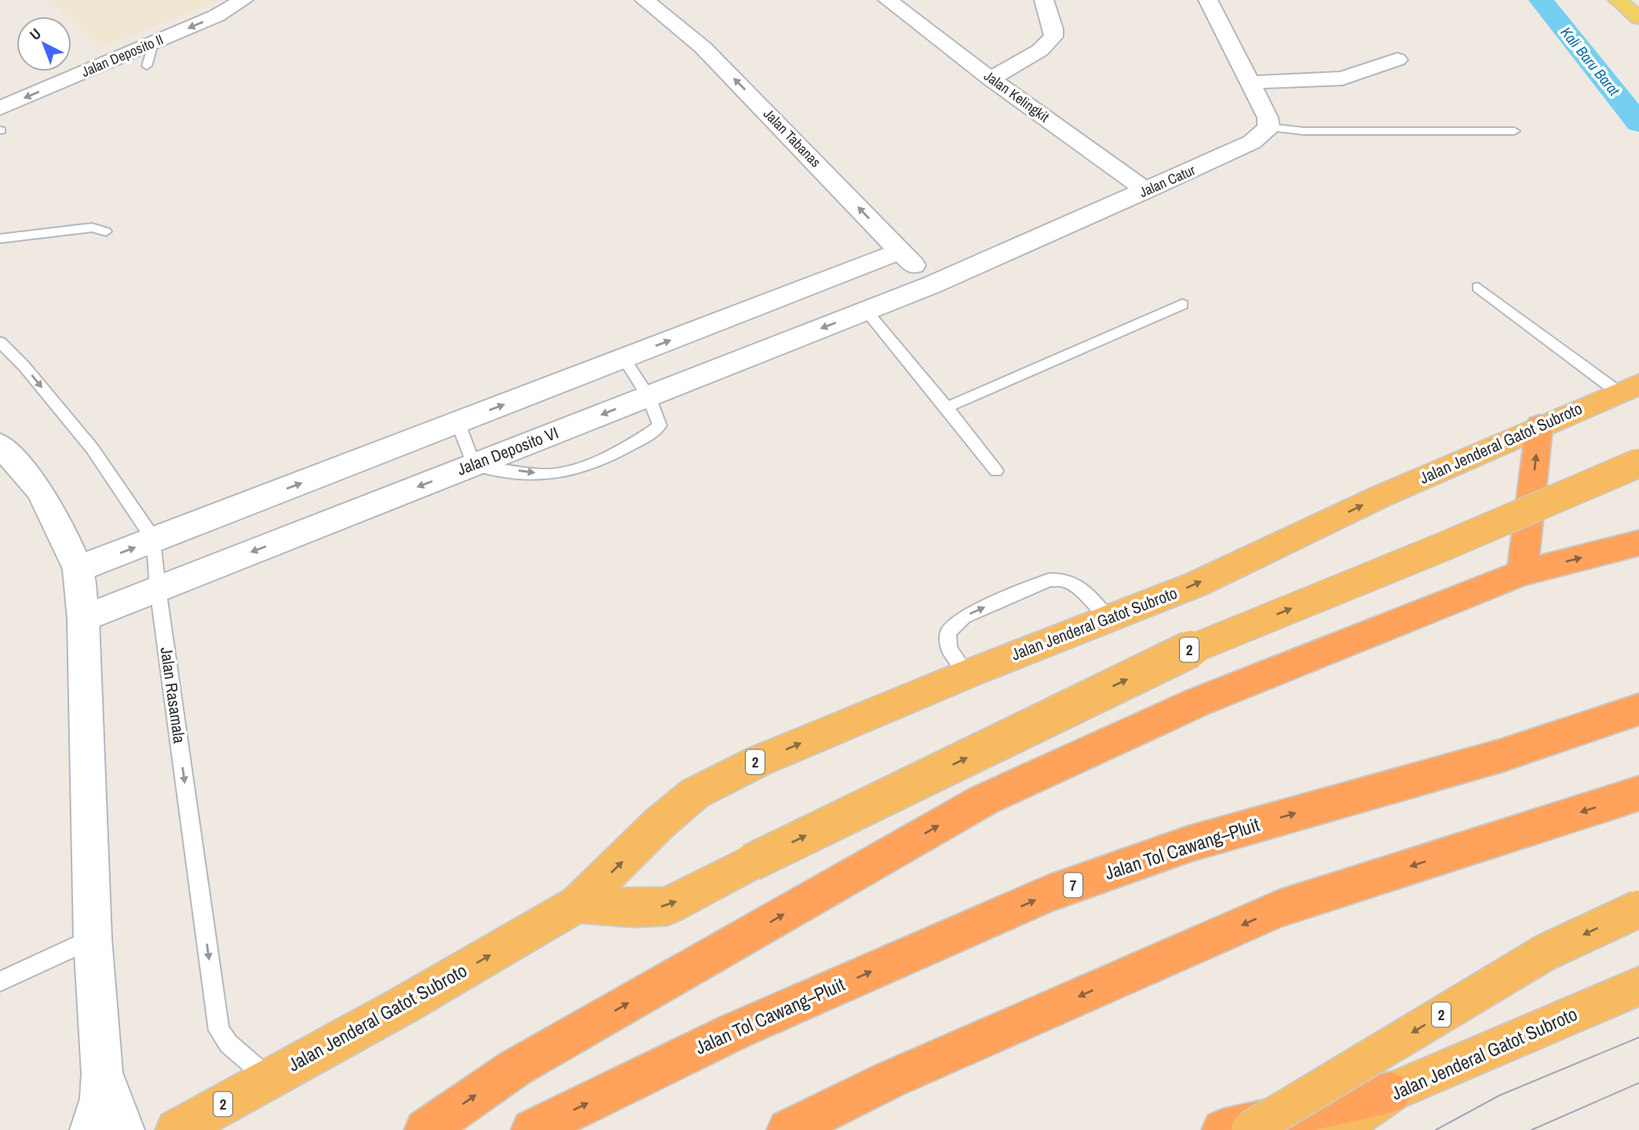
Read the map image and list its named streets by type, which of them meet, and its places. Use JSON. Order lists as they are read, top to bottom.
{
  "streets": {
    "highway": [
      "Jalan Jenderal Gatot Subroto",
      "2",
      "Jalan Tol Cawang–Pluit",
      "7"
    ],
    "street": [
      "Jalan Deposito II",
      "Jalan Kelingkit",
      "Jalan Tabanas",
      "Jalan Catur",
      "Jalan Deposito VI"
    ],
    "lane": ["Jalan Rasamala"]
  },
  "crossings": [
    ["Jalan Kelingkit", "Jalan Catur"],
    ["Jalan Tabanas", "Jalan Catur"],
    ["Jalan Tabanas", "Jalan Deposito VI"],
    ["Jalan Catur", "Jalan Deposito VI"],
    ["Jalan Jenderal Gatot Subroto", "2"],
    ["Jalan Jenderal Gatot Subroto", "Jalan Rasamala"],
    ["Jalan Deposito VI", "Jalan Rasamala"]
  ],
  "one_way": ["Jalan Deposito II", "Jalan Tabanas", "Jalan Rasamala"],
  "water": ["Kali Baru Barat"],
  "north": "top left"
}
